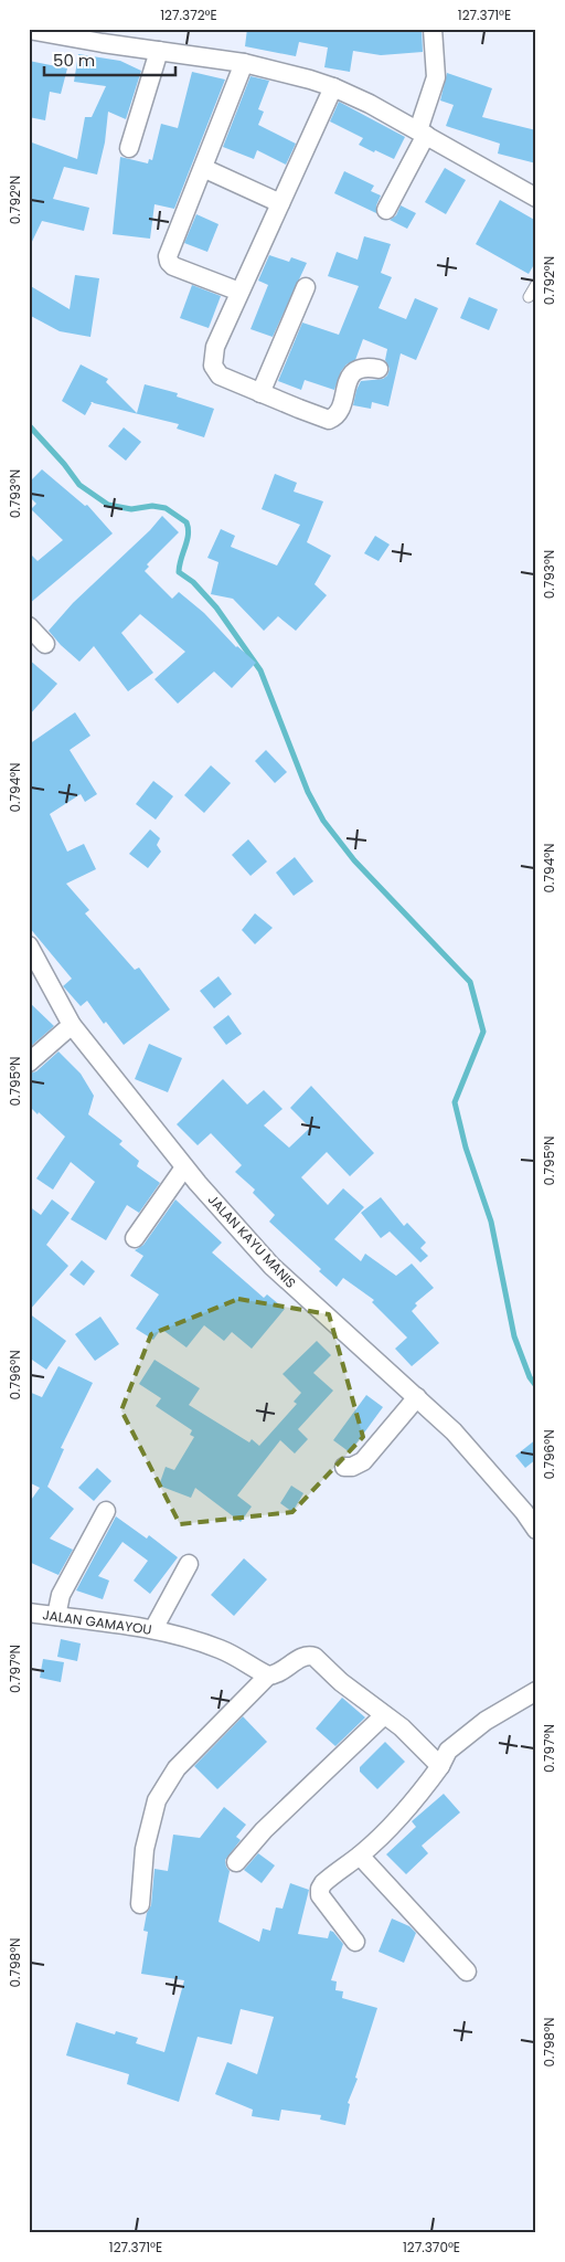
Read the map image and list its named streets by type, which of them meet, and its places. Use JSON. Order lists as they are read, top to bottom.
{
  "streets": {
    "street": ["JALAN KAYU MANIS", "JALAN GAMAYOU"]
  },
  "scale_bar": "50 m",
  "coordinates": [
    "127.372°E",
    "127.371°E",
    "0.792°N",
    "0.793°N",
    "0.794°N",
    "0.795°N",
    "0.796°N",
    "0.797°N",
    "0.798°N",
    "127.370°E"
  ]
}
